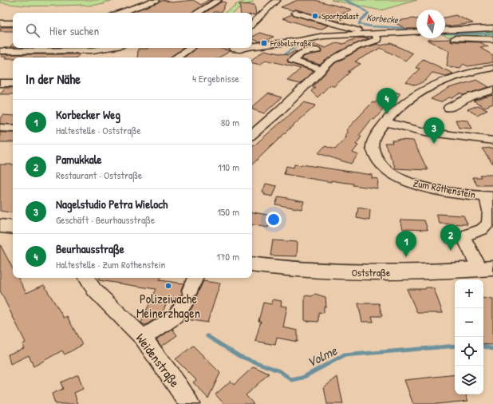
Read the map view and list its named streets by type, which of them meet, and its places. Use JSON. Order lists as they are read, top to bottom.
{
  "streets": {
    "main road": ["Oststraße"],
    "street": ["Zum Rothenstein", "Weidenstraße"]
  },
  "water": ["Korbecke", "Volme"],
  "places": {
    "other": ["Sportpalast", "Polizeiwache Meinerzhagen"],
    "transit": ["Fröbelstraße"]
  },
  "north": "top",
  "page": {
    "search": "Hier suchen",
    "heading": ["In der Nähe", "4 Ergebnisse"],
    "pins": [
      "4",
      "3",
      "2",
      "1"
    ],
    "list": [
      {
        "mark": "1",
        "name": "Korbecker Weg",
        "note": "Haltestelle · Oststraße",
        "value": "80 m"
      },
      {
        "mark": "2",
        "name": "Pamukkale",
        "note": "Restaurant · Oststraße",
        "value": "110 m"
      },
      {
        "mark": "3",
        "name": "Nagelstudio Petra Wieloch",
        "note": "Geschäft · Beurhausstraße",
        "value": "150 m"
      },
      {
        "mark": "4",
        "name": "Beurhausstraße",
        "note": "Haltestelle · Zum Rothenstein",
        "value": "170 m"
      }
    ],
    "map_buttons": ["+", "−"]
  }
}
